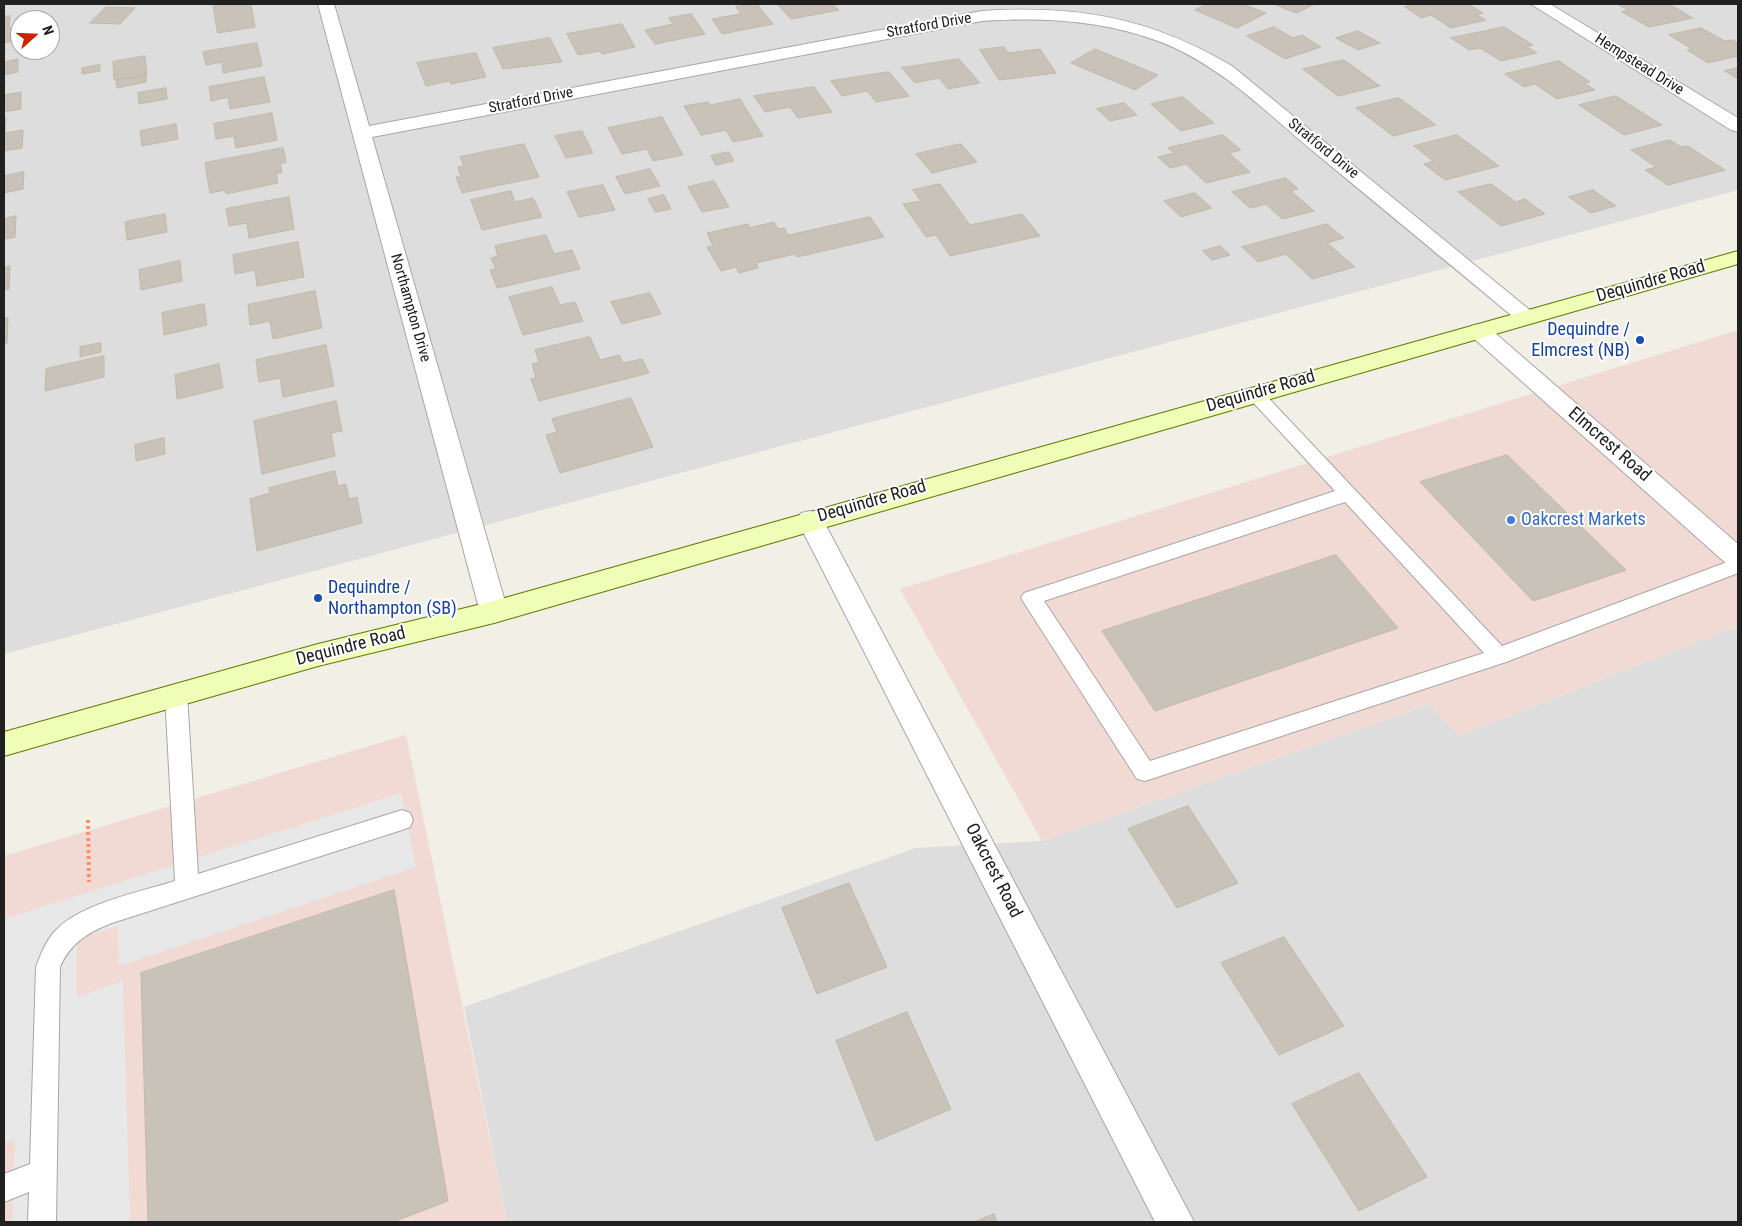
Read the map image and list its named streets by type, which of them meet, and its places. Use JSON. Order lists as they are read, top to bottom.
{
  "streets": {
    "main road": ["Dequindre Road"],
    "street": [
      "Stratford Drive",
      "Hempstead Drive",
      "Northampton Drive",
      "Elmcrest Road",
      "Oakcrest Road"
    ]
  },
  "crossings": [
    ["Stratford Drive", "Dequindre Road"],
    ["Stratford Drive", "Northampton Drive"],
    ["Dequindre Road", "Northampton Drive"],
    ["Dequindre Road", "Elmcrest Road"],
    ["Dequindre Road", "Oakcrest Road"]
  ],
  "places": ["Dequindre / Elmcrest (NB)", "Oakcrest Markets", "Dequindre / Northampton (SB)"],
  "north": "right"
}
